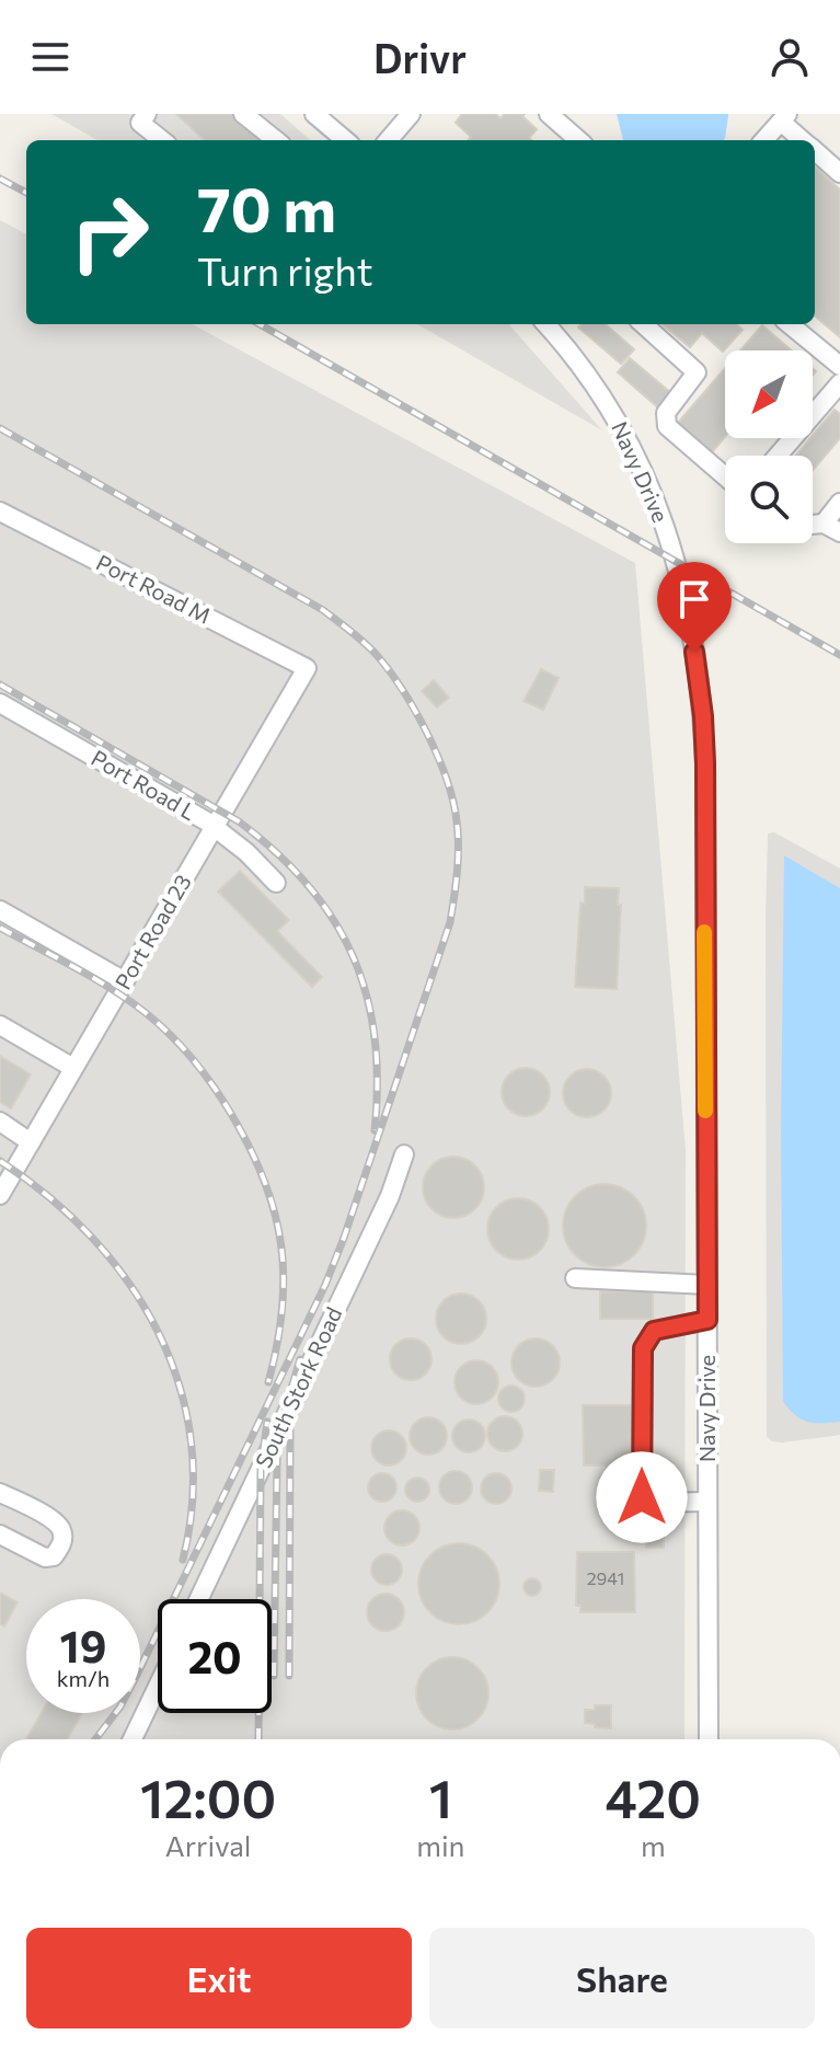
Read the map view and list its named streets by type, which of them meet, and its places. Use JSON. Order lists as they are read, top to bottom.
{
  "streets": {
    "street": [
      "Navy Drive",
      "Port Road M",
      "Port Road L",
      "Port Road 23",
      "South Stork Road"
    ]
  },
  "crossings": [
    ["Port Road M", "Port Road 23"],
    ["Port Road L", "Port Road 23"]
  ],
  "house_numbers": ["2941"],
  "north": "bottom left",
  "page": {
    "header": "Drivr",
    "turn": ["70 m", "Turn right"],
    "speed": "19 km/h",
    "limit": "20",
    "eta": [
      "12:00",
      "Arrival",
      "1",
      "min",
      "420",
      "m"
    ],
    "buttons": ["Exit", "Share"]
  }
}
